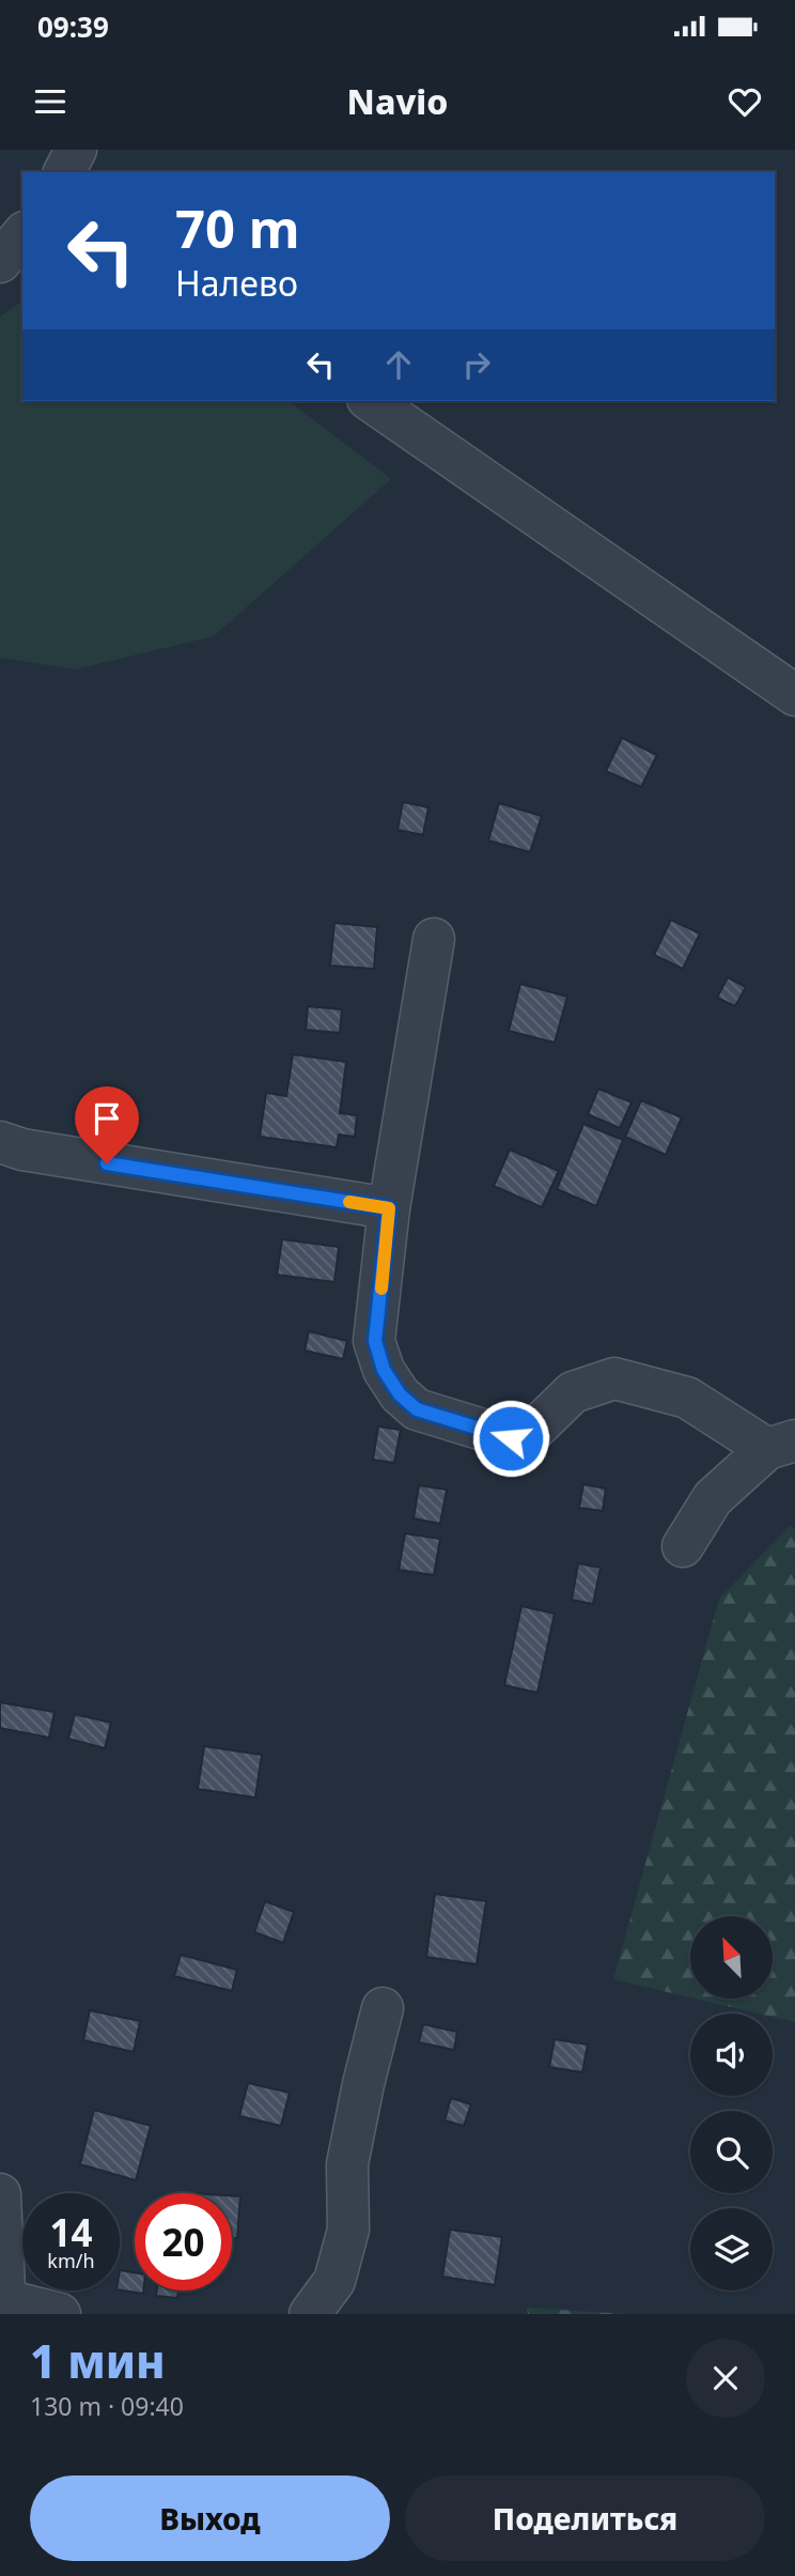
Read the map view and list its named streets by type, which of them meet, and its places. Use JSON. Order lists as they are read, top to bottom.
{
  "north": "top left",
  "page": {
    "status": "09:39",
    "header": "Navio",
    "turn": ["70 m", "Налево"],
    "speed": "14 km/h",
    "limit": "20",
    "heading": ["1 мин", "130 m · 09:40"],
    "buttons": ["Выход", "Поделиться"]
  }
}
